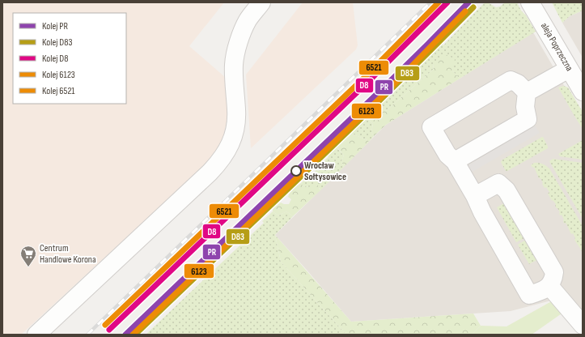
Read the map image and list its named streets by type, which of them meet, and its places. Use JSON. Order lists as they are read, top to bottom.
{
  "streets": {
    "street": ["aleja Poprzeczna"]
  },
  "places": {
    "other": ["Wrocław Sołtysowice"],
    "supermarket": ["Centrum Handlowe Korona"]
  },
  "lines": [
    "rail line PR",
    "rail line D8",
    "rail line 6521",
    "rail line D83",
    "rail line 6123"
  ],
  "legend": [
    "Kolej PR",
    "Kolej D83",
    "Kolej D8",
    "Kolej 6123",
    "Kolej 6521"
  ]
}
